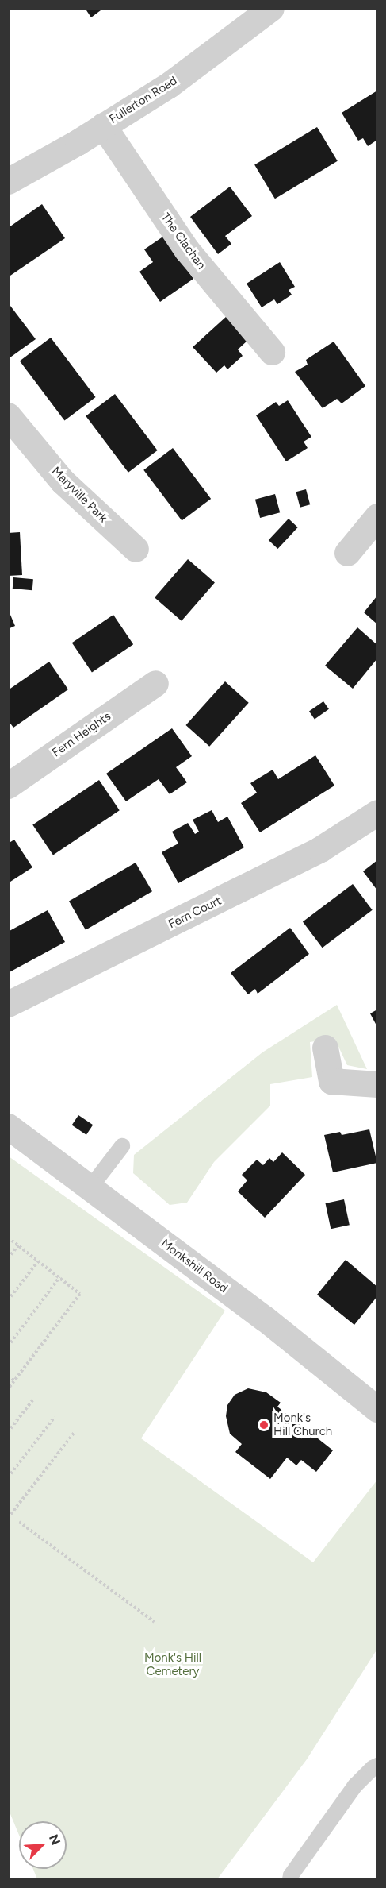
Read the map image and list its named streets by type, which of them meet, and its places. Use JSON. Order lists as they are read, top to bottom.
{
  "streets": {
    "street": [
      "Fullerton Road",
      "The Clachan",
      "Maryville Park",
      "Fern Heights",
      "Fern Court",
      "Monkshill Road"
    ]
  },
  "crossings": [
    ["Fullerton Road", "The Clachan"]
  ],
  "parks": ["Monk's Hill Cemetery"],
  "places": ["Monk's Hill Church"],
  "north": "top right"
}
